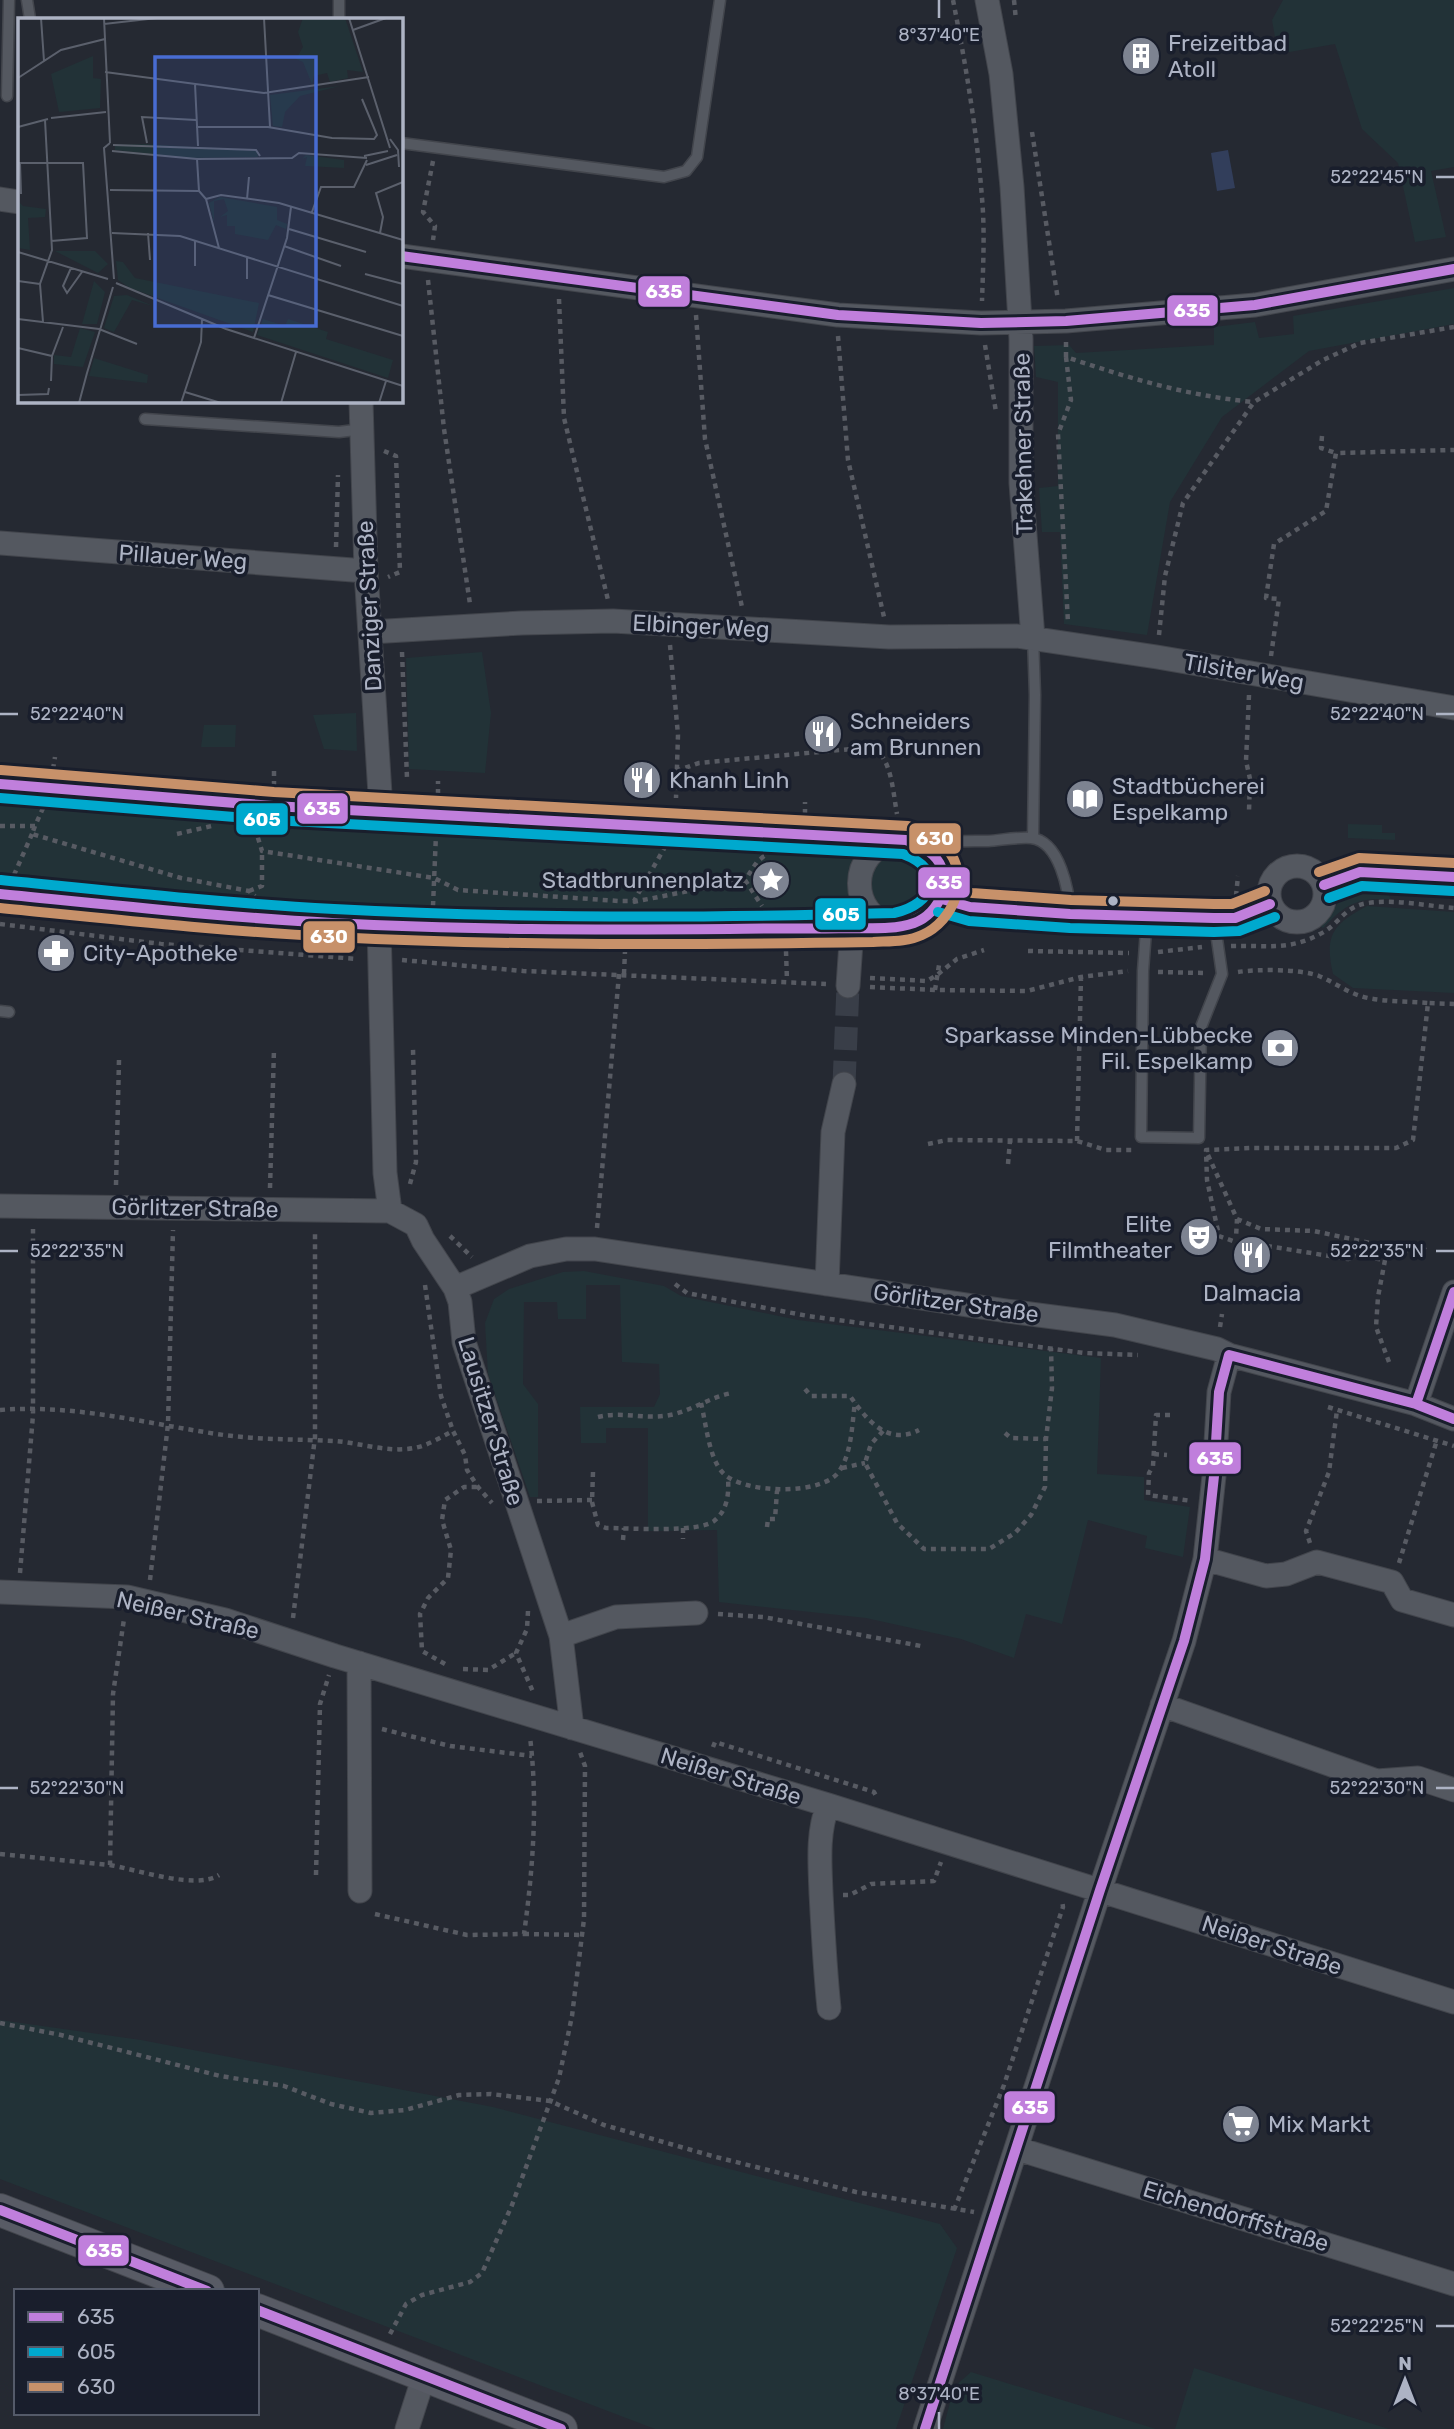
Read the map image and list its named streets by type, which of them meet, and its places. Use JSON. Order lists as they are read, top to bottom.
{
  "streets": {
    "street": [
      "Trakehner Straße",
      "Pillauer Weg",
      "Danziger Straße",
      "Elbinger Weg",
      "Tilsiter Weg",
      "Görlitzer Straße",
      "Lausitzer Straße",
      "Neißer Straße",
      "Eichendorffstraße"
    ]
  },
  "crossings": [
    ["Trakehner Straße", "Elbinger Weg"],
    ["Trakehner Straße", "Tilsiter Weg"],
    ["Pillauer Weg", "Danziger Straße"],
    ["Danziger Straße", "Elbinger Weg"],
    ["Elbinger Weg", "Tilsiter Weg"],
    ["Görlitzer Straße", "Lausitzer Straße"],
    ["Lausitzer Straße", "Neißer Straße"]
  ],
  "places": {
    "building": ["Freizeitbad Atoll"],
    "restaurant": ["Schneiders am Brunnen", "Khanh Linh", "Dalmacia"],
    "library": ["Stadtbücherei Espelkamp"],
    "place": ["Stadtbrunnenplatz"],
    "pharmacy": ["City-Apotheke"],
    "bank": ["Sparkasse Minden-Lübbecke Fil. Espelkamp"],
    "theatre": ["Elite Filmtheater"],
    "supermarket": ["Mix Markt"]
  },
  "lines": ["transit line 635", "transit line 630", "transit line 605"],
  "legend": ["635", "605", "630"],
  "north": "top",
  "coordinates": [
    "8°37'40\"E",
    "52°22'45\"N",
    "52°22'40\"N",
    "52°22'35\"N",
    "52°22'30\"N",
    "52°22'25\"N"
  ]
}
